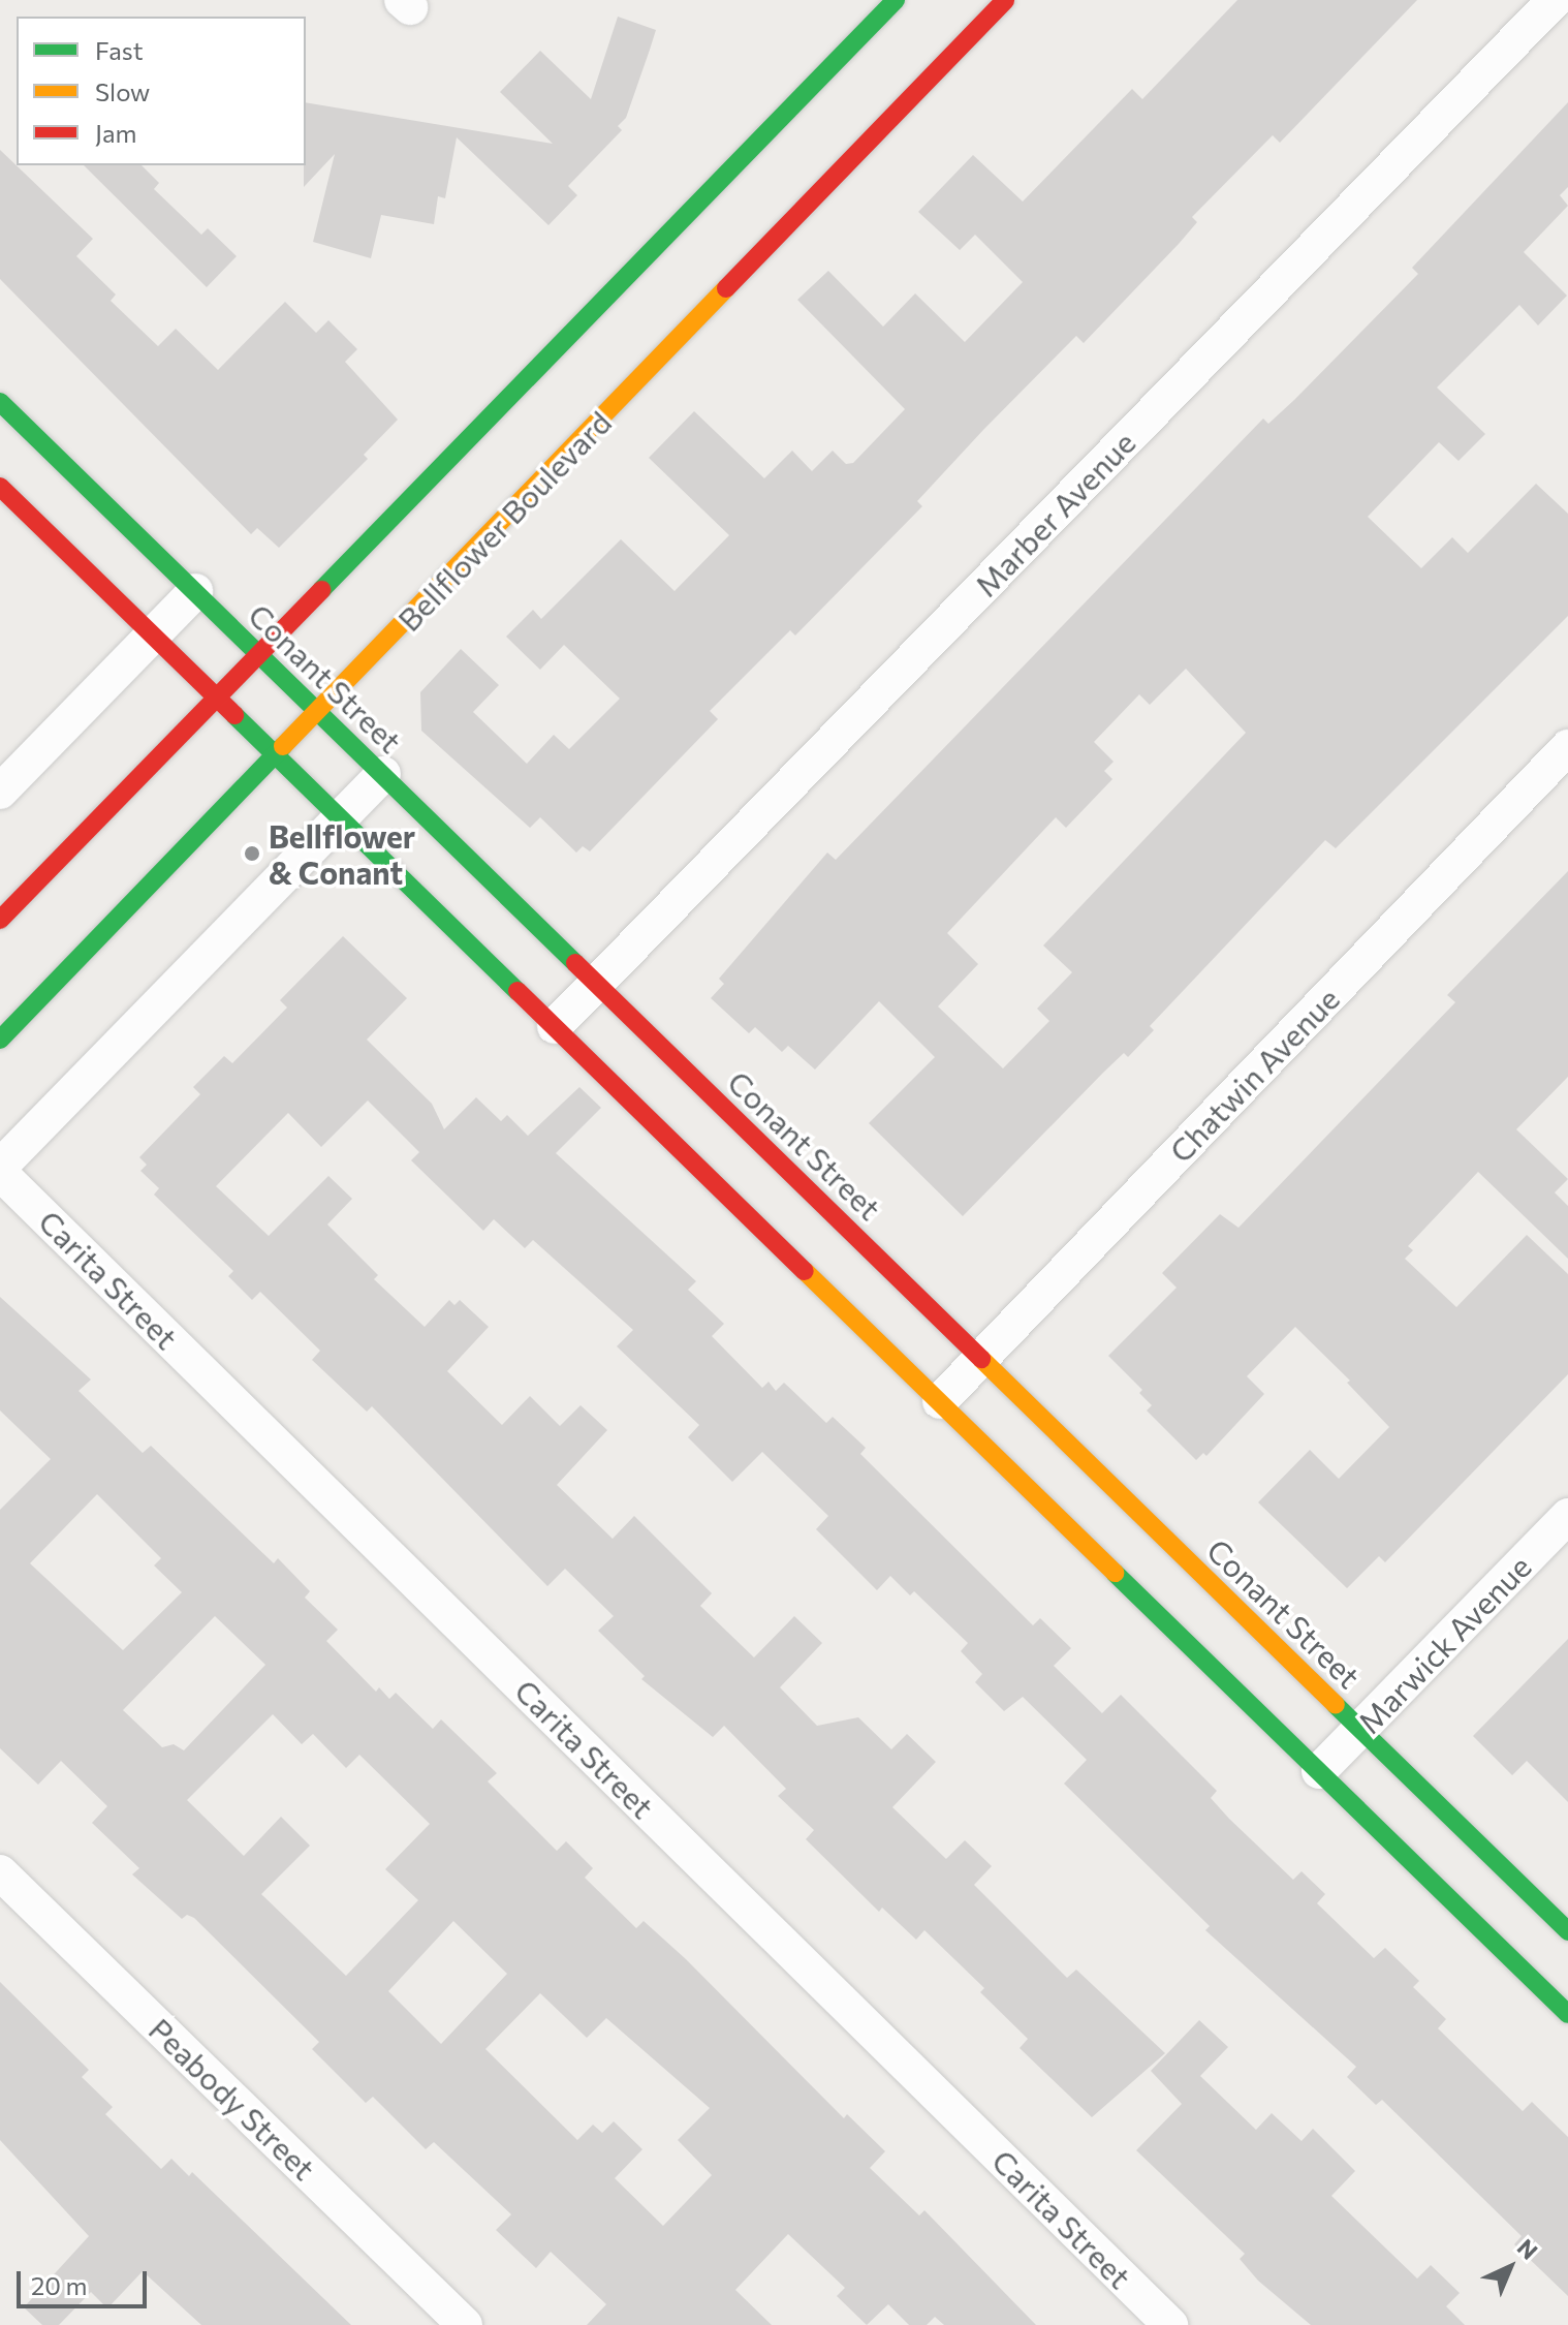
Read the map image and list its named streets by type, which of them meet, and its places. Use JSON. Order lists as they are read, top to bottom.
{
  "streets": {
    "street": [
      "Marber Avenue",
      "Bellflower Boulevard",
      "Conant Street",
      "Chatwin Avenue",
      "Carita Street",
      "Marwick Avenue",
      "Peabody Street"
    ]
  },
  "crossings": [
    ["Marber Avenue", "Conant Street"],
    ["Bellflower Boulevard", "Conant Street"],
    ["Conant Street", "Chatwin Avenue"],
    ["Conant Street", "Marwick Avenue"]
  ],
  "places": ["Bellflower & Conant"],
  "legend": ["Fast", "Slow", "Jam"],
  "scale_bar": "20 m",
  "north": "top right"
}
